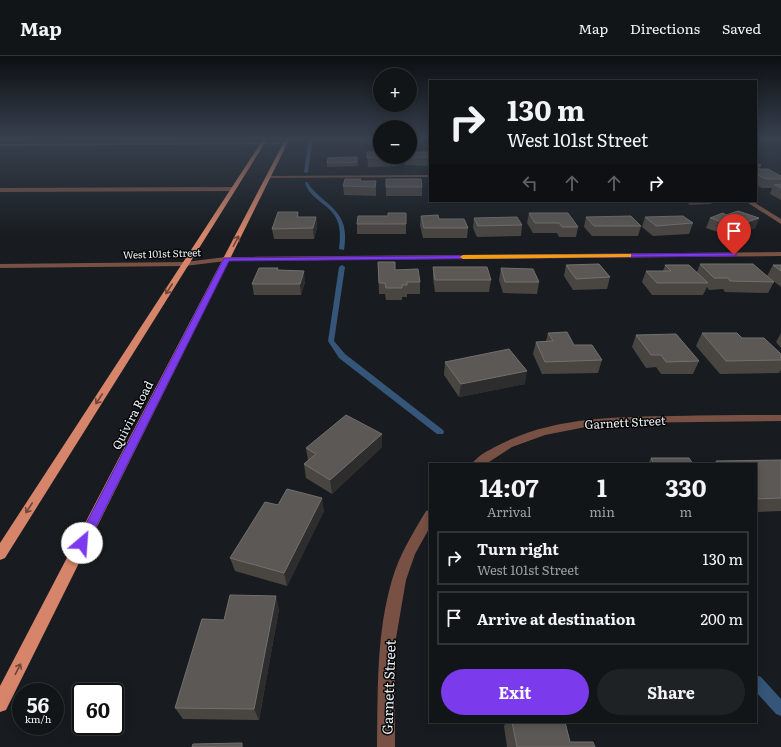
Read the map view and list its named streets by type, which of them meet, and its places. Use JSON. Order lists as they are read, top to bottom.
{
  "streets": {
    "main road": ["Quivira Road"],
    "street": ["West 101st Street", "Garnett Street"]
  },
  "crossings": [
    ["West 101st Street", "Quivira Road"]
  ],
  "page": {
    "header": "Map",
    "nav": ["Map", "Directions", "Saved"],
    "map_buttons": ["+", "−"],
    "turn": ["130 m", "West 101st Street"],
    "eta": [
      "14:07",
      "Arrival",
      "1",
      "min",
      "330",
      "m"
    ],
    "list": [
      {
        "name": "Turn right",
        "note": "West 101st Street",
        "value": "130 m"
      },
      {
        "name": "Arrive at destination",
        "value": "200 m"
      }
    ],
    "buttons": ["Exit", "Share"],
    "speed": "56 km/h",
    "limit": "60"
  }
}
